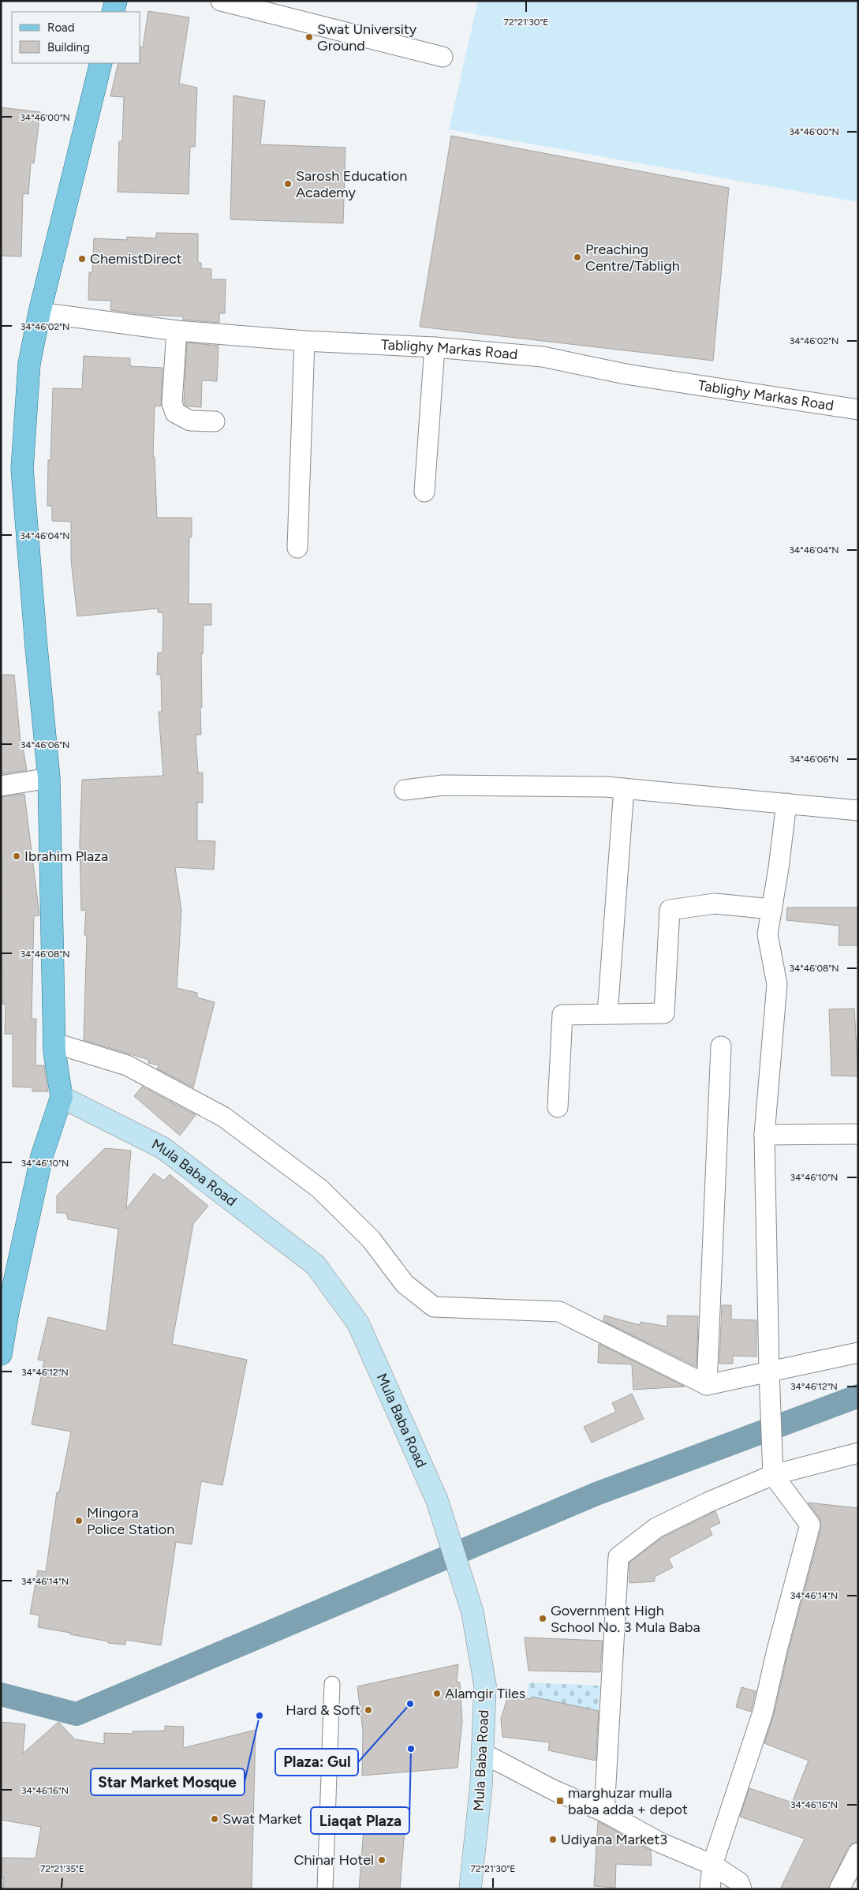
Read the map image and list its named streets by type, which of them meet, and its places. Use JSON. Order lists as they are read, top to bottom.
{
  "streets": {
    "main road": ["Mula Baba Road"],
    "street": ["Tablighy Markas Road"]
  },
  "places": {
    "other": [
      "Swat University Ground",
      "Sarosh Education Academy",
      "Preaching Centre/Tabligh",
      "ChemistDirect",
      "Ibrahim Plaza",
      "Mingora Police Station",
      "Government High School No. 3 Mula Baba",
      "Alamgir Tiles",
      "Plaza: Gul",
      "Hard & Soft",
      "Star Market Mosque",
      "Liaqat Plaza",
      "Swat Market",
      "Udiyana Market3",
      "Chinar Hotel"
    ],
    "transit": ["marghuzar mulla baba adda + depot"]
  },
  "legend": ["Road", "Building"],
  "coordinates": [
    "72°21'30\"E",
    "34°46'00\"N",
    "34°46'02\"N",
    "34°46'04\"N",
    "34°46'06\"N",
    "34°46'08\"N",
    "34°46'10\"N",
    "34°46'12\"N",
    "34°46'14\"N",
    "34°46'16\"N",
    "72°21'35\"E"
  ]
}
